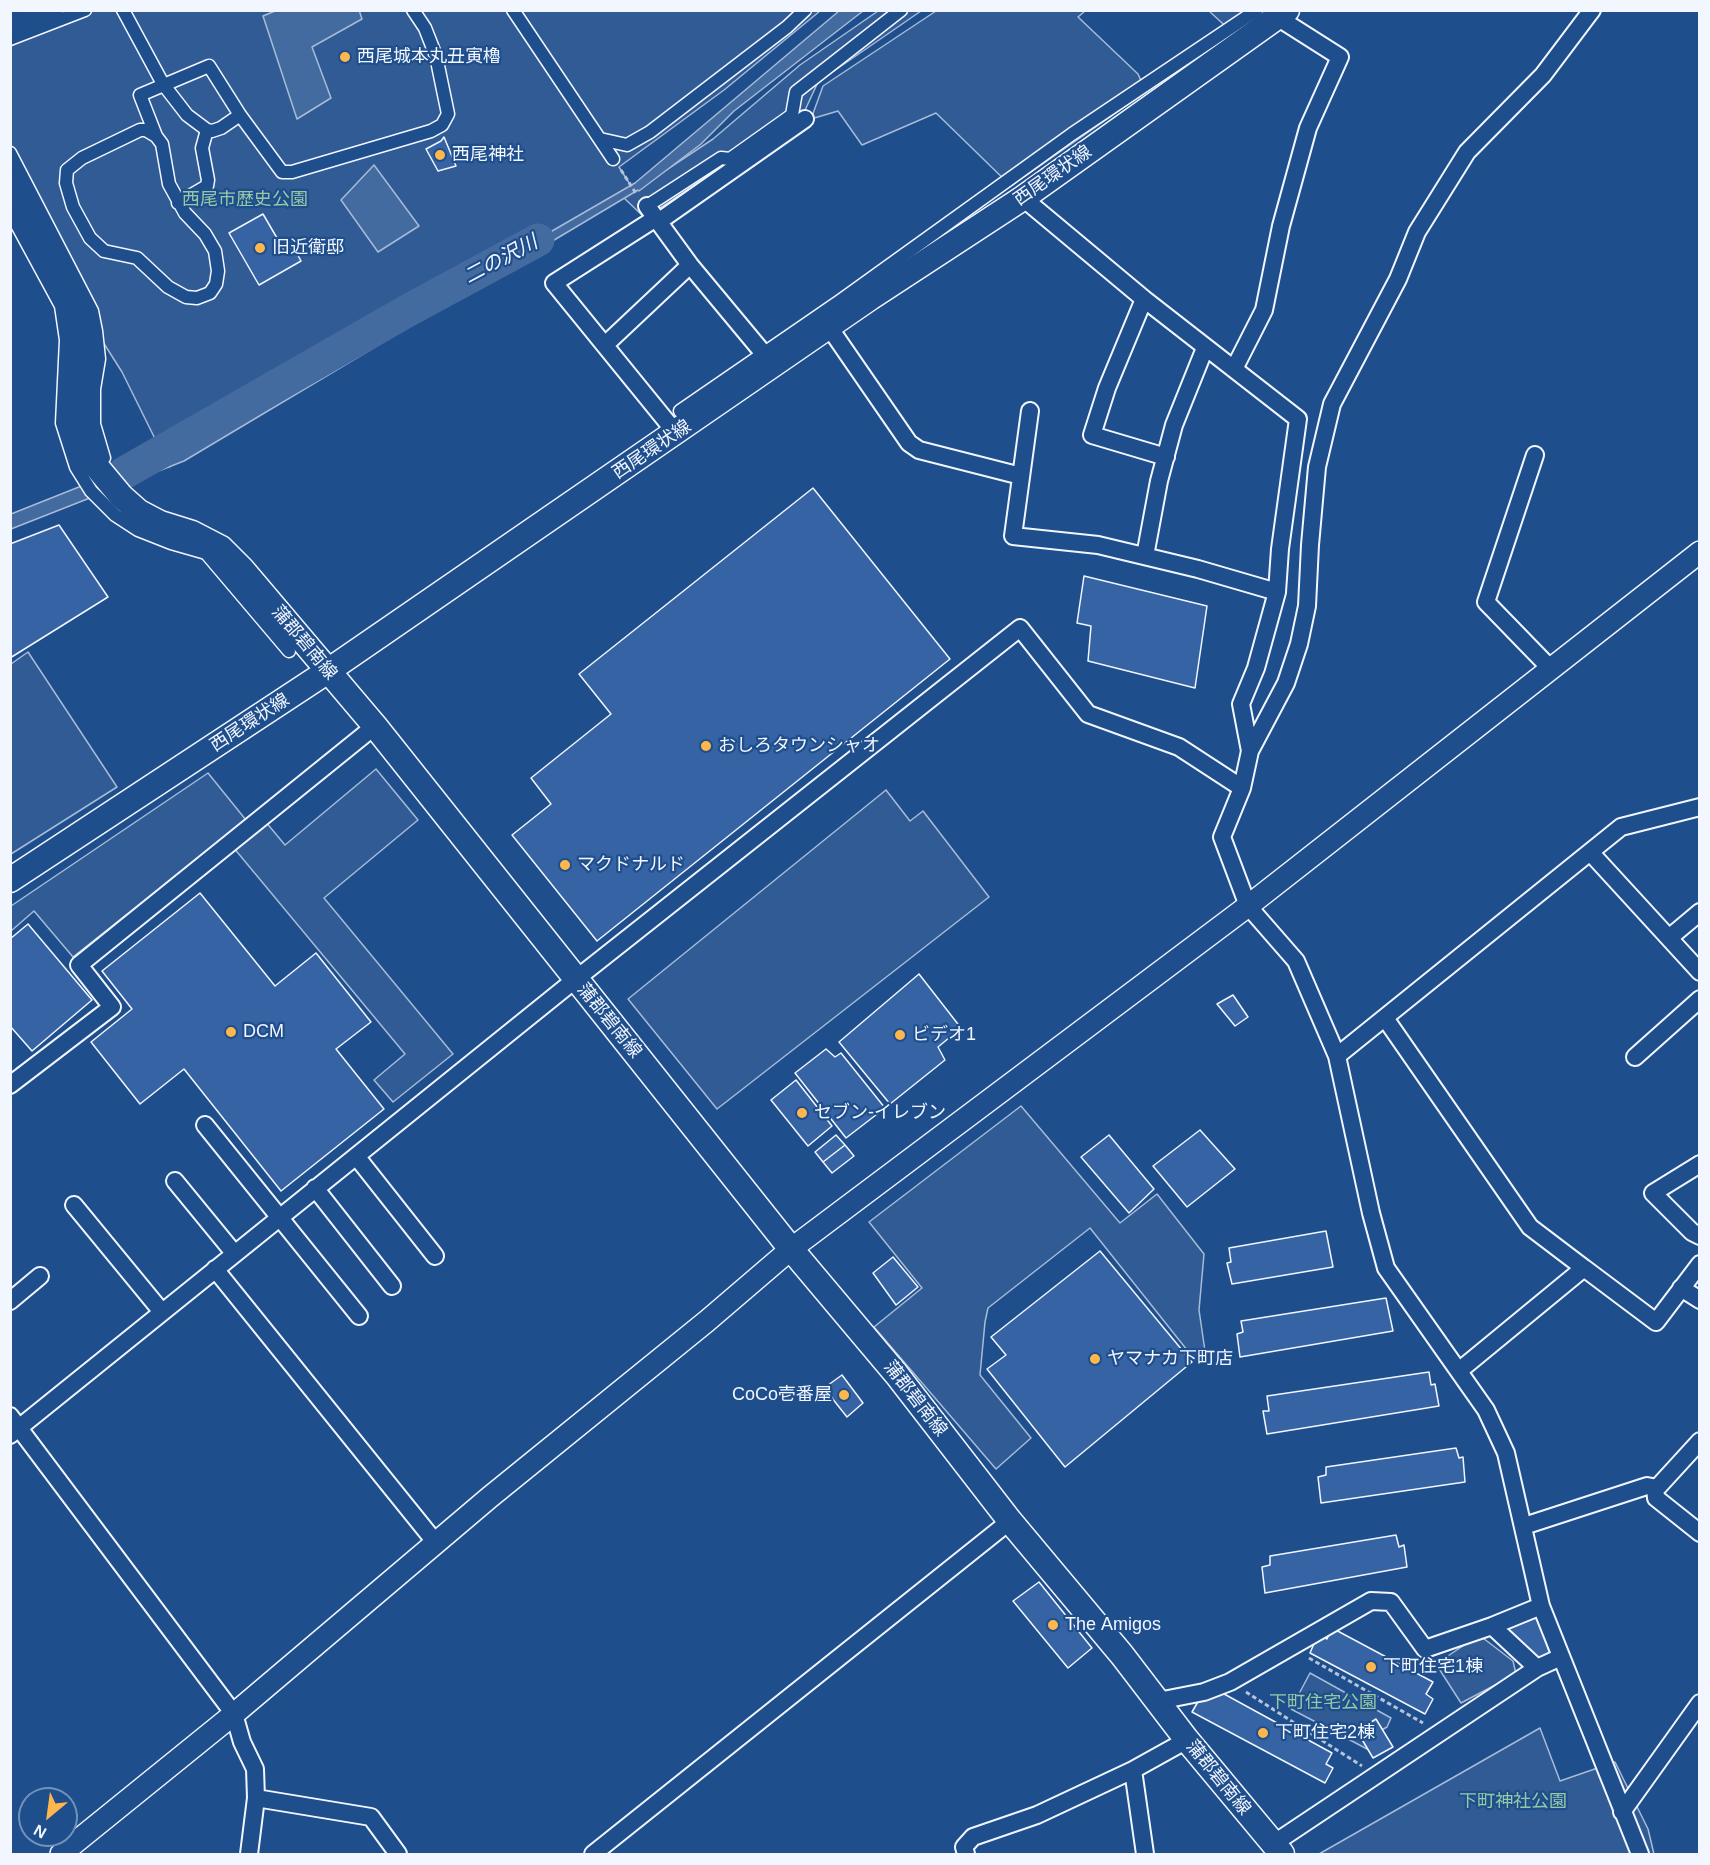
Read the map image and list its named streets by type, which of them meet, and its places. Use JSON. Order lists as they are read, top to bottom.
{
  "streets": {
    "main road": ["西尾環状線", "蒲郡碧南線"]
  },
  "crossings": [
    ["西尾環状線", "蒲郡碧南線"]
  ],
  "water": ["二の沢川"],
  "parks": ["西尾市歴史公園", "下町住宅公園", "下町神社公園"],
  "places": [
    "西尾城本丸丑寅櫓",
    "西尾神社",
    "旧近衛邸",
    "おしろタウンシャオ",
    "マクドナルド",
    "DCM",
    "ビデオ1",
    "セブン-イレブン",
    "ヤマナカ下町店",
    "CoCo壱番屋",
    "The Amigos",
    "下町住宅1棟",
    "下町住宅2棟"
  ],
  "north": "bottom left"
}
